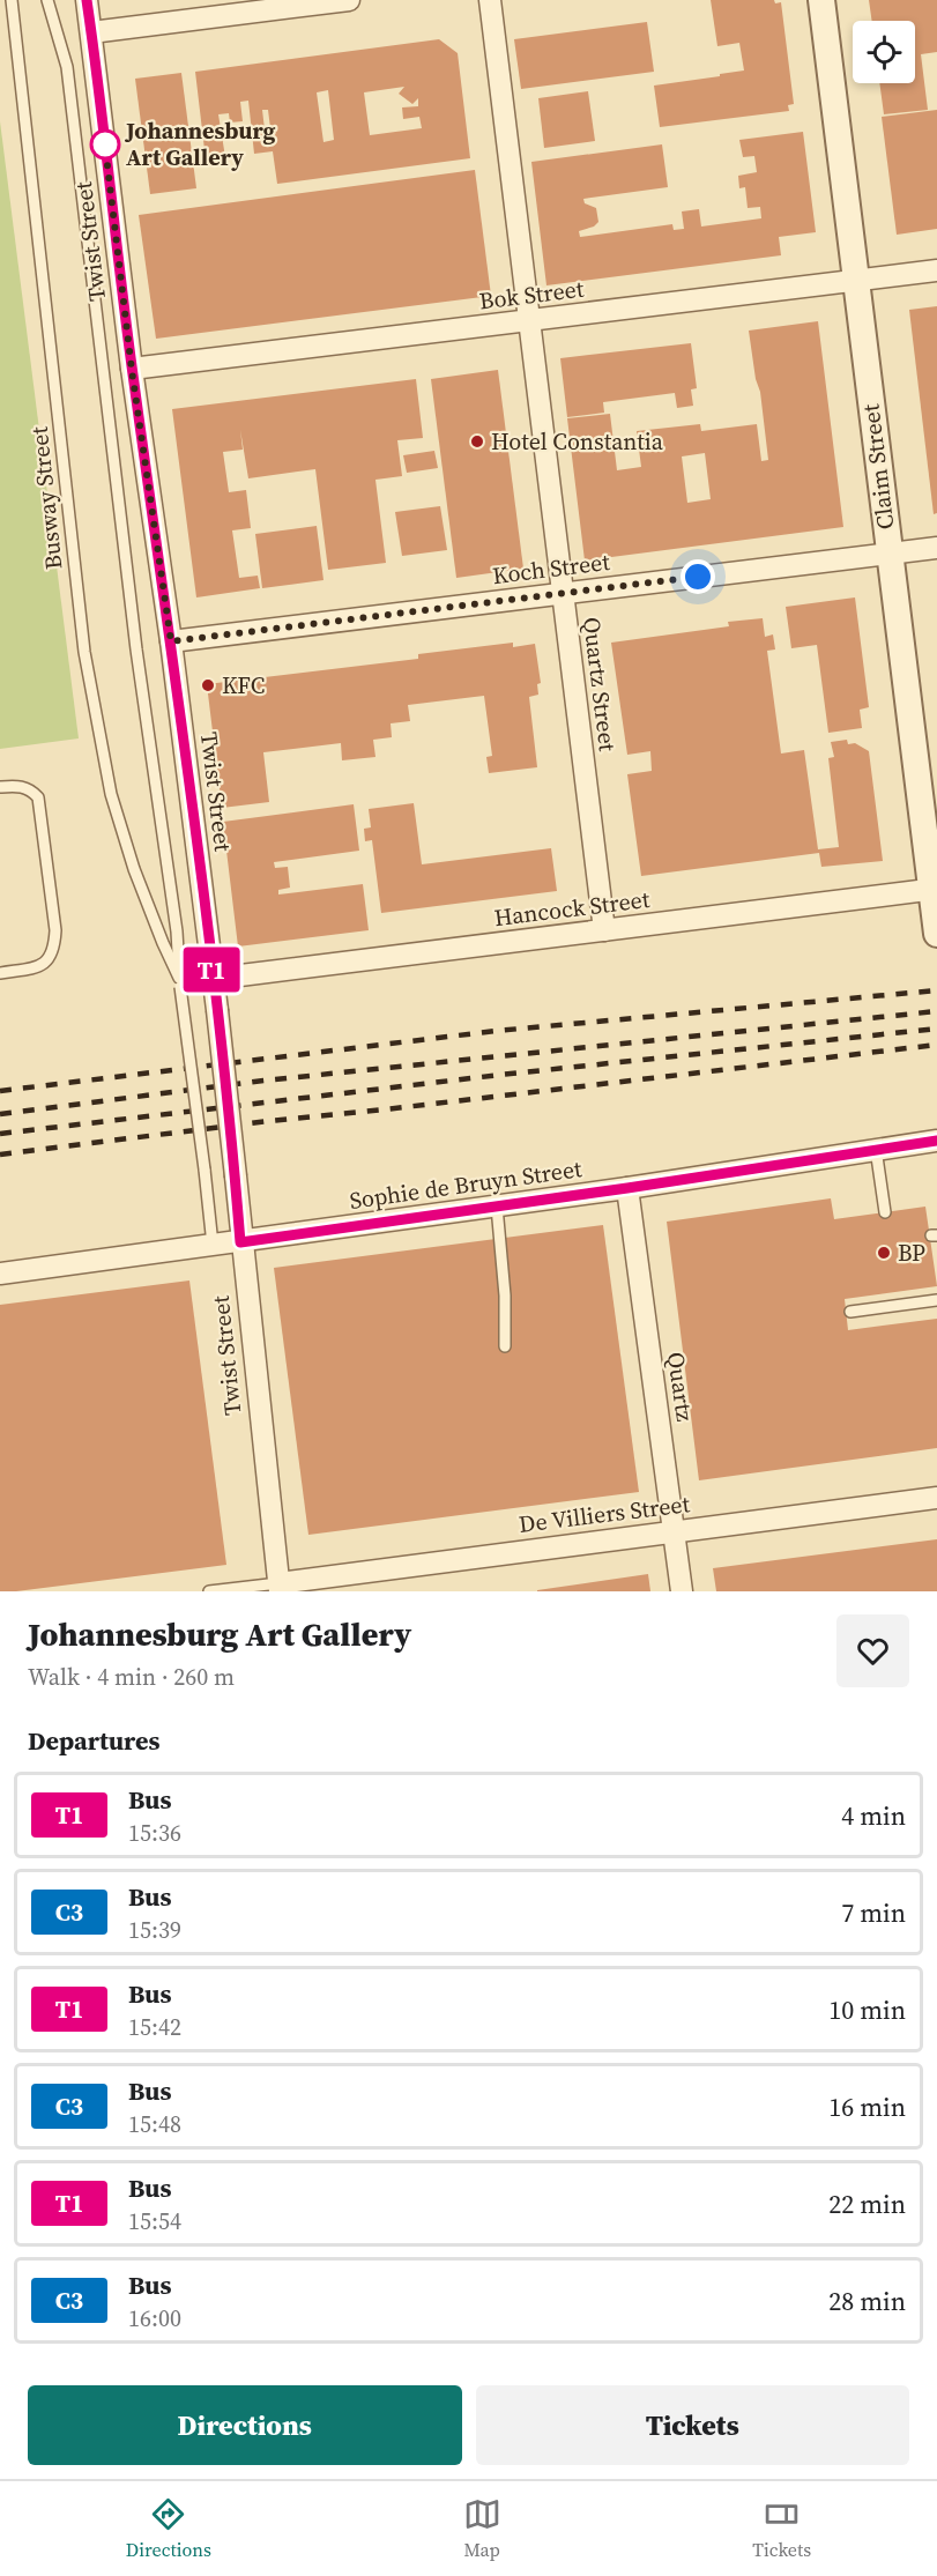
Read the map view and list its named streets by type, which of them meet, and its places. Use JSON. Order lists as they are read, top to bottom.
{
  "streets": {
    "street": [
      "Twist Street",
      "Bok Street",
      "Claim Street",
      "Koch Street",
      "Quartz Street",
      "Hancock Street",
      "Sophie de Bruyn Street",
      "Quartz",
      "De Villiers Street"
    ],
    "lane": ["Busway Street"]
  },
  "crossings": [
    ["Twist Street", "Bok Street"],
    ["Twist Street", "Koch Street"],
    ["Twist Street", "Hancock Street"],
    ["Twist Street", "Sophie de Bruyn Street"],
    ["Twist Street", "De Villiers Street"],
    ["Bok Street", "Claim Street"],
    ["Bok Street", "Quartz Street"],
    ["Claim Street", "Koch Street"],
    ["Claim Street", "Hancock Street"],
    ["Busway Street", "Sophie de Bruyn Street"],
    ["Koch Street", "Quartz Street"],
    ["Quartz Street", "Hancock Street"],
    ["Sophie de Bruyn Street", "Quartz"],
    ["Quartz", "De Villiers Street"]
  ],
  "places": [
    "Johannesburg Art Gallery",
    "Hotel Constantia",
    "KFC",
    "BP"
  ],
  "lines": ["bus line T1"],
  "page": {
    "on_map": "T1",
    "heading": [
      ["Johannesburg Art Gallery", "Walk · 4 min · 260 m"],
      "Departures"
    ],
    "list": [
      {
        "mark": "T1",
        "name": "Bus",
        "note": "15:36",
        "value": "4 min"
      },
      {
        "mark": "C3",
        "name": "Bus",
        "note": "15:39",
        "value": "7 min"
      },
      {
        "mark": "T1",
        "name": "Bus",
        "note": "15:42",
        "value": "10 min"
      },
      {
        "mark": "C3",
        "name": "Bus",
        "note": "15:48",
        "value": "16 min"
      },
      {
        "mark": "T1",
        "name": "Bus",
        "note": "15:54",
        "value": "22 min"
      },
      {
        "mark": "C3",
        "name": "Bus",
        "note": "16:00",
        "value": "28 min"
      }
    ],
    "buttons": ["Directions", "Tickets"],
    "tabs": ["Directions", "Map", "Tickets"]
  }
}
